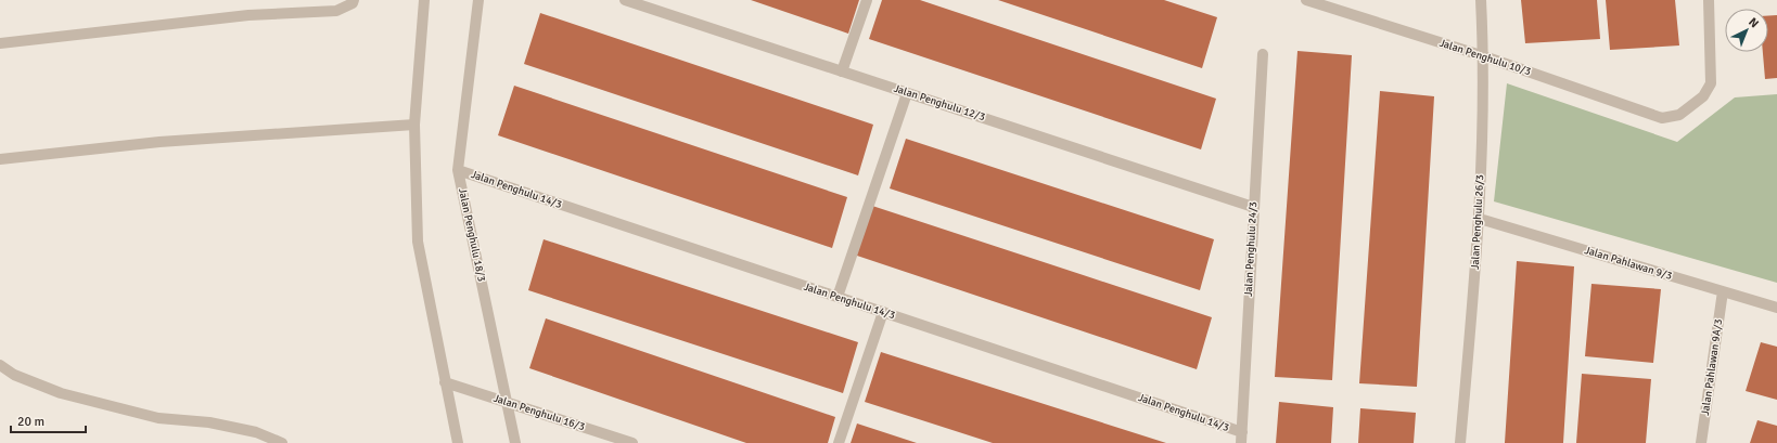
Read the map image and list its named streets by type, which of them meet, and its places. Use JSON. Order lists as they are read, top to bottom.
{
  "streets": {
    "street": [
      "Jalan Penghulu 10/3",
      "Jalan Penghulu 12/3",
      "Jalan Penghulu 14/3",
      "Jalan Penghulu 26/3",
      "Jalan Penghulu 18/3",
      "Jalan Penghulu 24/3",
      "Jalan Pahlawan 9/3",
      "Jalan Pahlawan 9A/3",
      "Jalan Penghulu 16/3"
    ]
  },
  "crossings": [
    ["Jalan Penghulu 10/3", "Jalan Penghulu 26/3"],
    ["Jalan Penghulu 12/3", "Jalan Penghulu 24/3"],
    ["Jalan Penghulu 14/3", "Jalan Penghulu 18/3"],
    ["Jalan Penghulu 14/3", "Jalan Penghulu 24/3"],
    ["Jalan Penghulu 26/3", "Jalan Pahlawan 9/3"],
    ["Jalan Penghulu 18/3", "Jalan Penghulu 16/3"],
    ["Jalan Pahlawan 9/3", "Jalan Pahlawan 9A/3"]
  ],
  "scale_bar": "20 m",
  "north": "top right"
}
